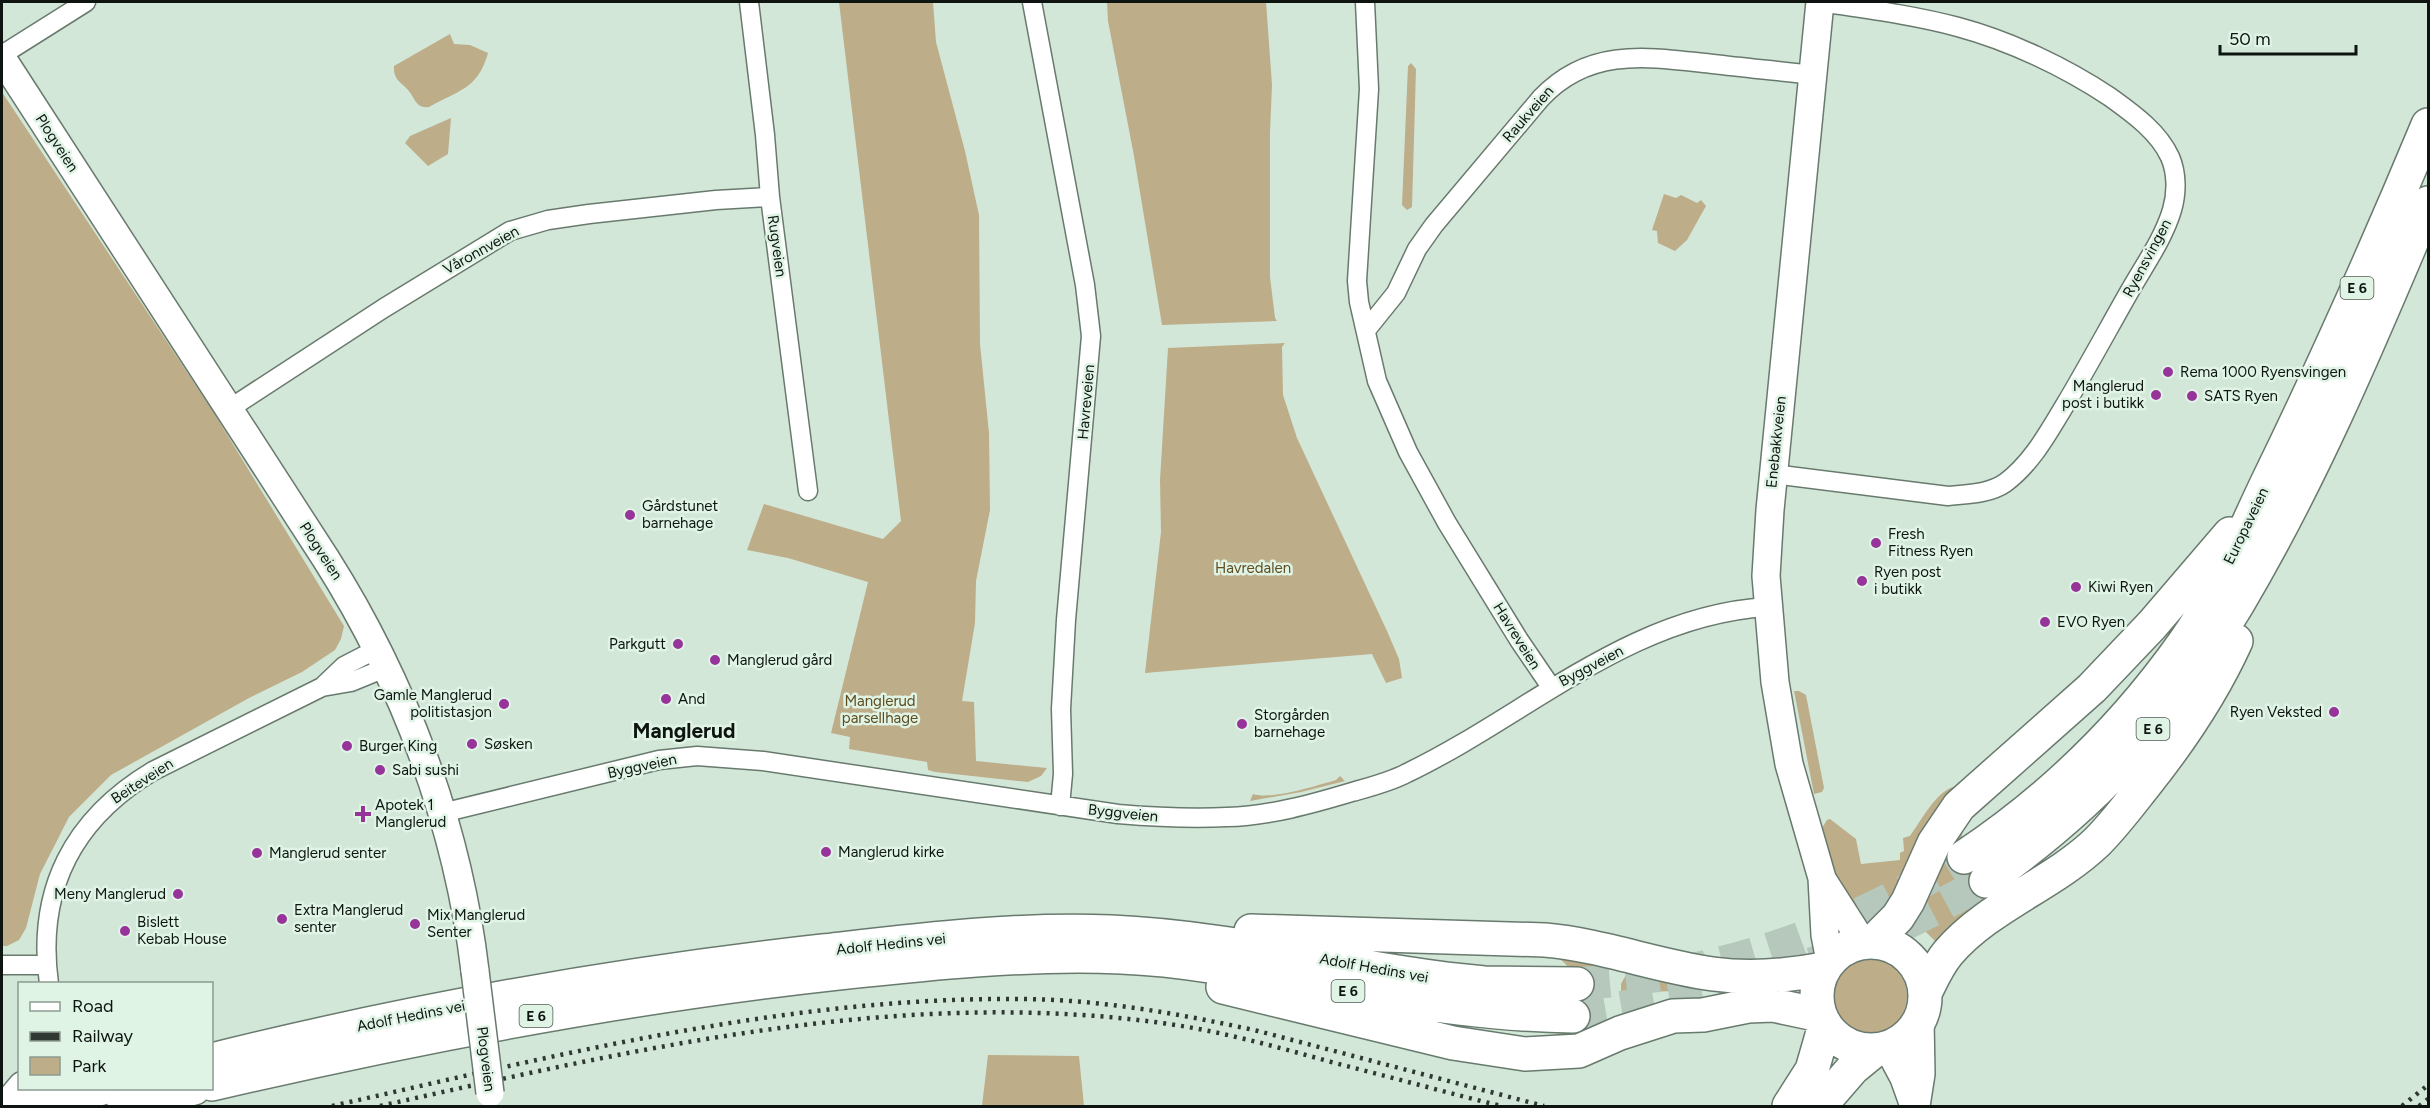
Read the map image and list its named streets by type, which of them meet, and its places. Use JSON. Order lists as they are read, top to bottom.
{
  "streets": {
    "highway": ["E 6", "Europaveien", "Adolf Hedins vei"],
    "main road": ["Plogveien", "Enebakkveien"],
    "street": [
      "Raukveien",
      "Rugveien",
      "Våronnveien",
      "Ryensvingen",
      "Havreveien",
      "Byggveien",
      "Beiteveien"
    ]
  },
  "crossings": [
    ["Raukveien", "Havreveien"],
    ["Raukveien", "Enebakkveien"],
    ["Plogveien", "Våronnveien"],
    ["Plogveien", "Byggveien"],
    ["Plogveien", "Beiteveien"],
    ["Rugveien", "Våronnveien"],
    ["Ryensvingen", "Enebakkveien"],
    ["E 6", "Enebakkveien"],
    ["E 6", "Europaveien"],
    ["E 6", "Adolf Hedins vei"],
    ["Havreveien", "Byggveien"],
    ["Enebakkveien", "Byggveien"]
  ],
  "districts": ["Manglerud"],
  "parks": ["Havredalen", "Manglerud parsellhage"],
  "places": {
    "other": [
      "Rema 1000 Ryensvingen",
      "Manglerud post i butikk",
      "SATS Ryen",
      "Gårdstunet barnehage",
      "Fresh Fitness Ryen",
      "Ryen post i butikk",
      "Kiwi Ryen",
      "EVO Ryen",
      "Parkgutt",
      "Manglerud gård",
      "And",
      "Gamle Manglerud politistasjon",
      "Ryen Veksted",
      "Storgården barnehage",
      "Søsken",
      "Burger King",
      "Sabi sushi",
      "Manglerud kirke",
      "Manglerud senter",
      "Meny Manglerud",
      "Extra Manglerud senter",
      "Mix Manglerud Senter",
      "Bislett Kebab House"
    ],
    "health": ["Apotek 1 Manglerud"]
  },
  "legend": ["Road", "Railway", "Park"],
  "scale_bar": "50 m"
}
